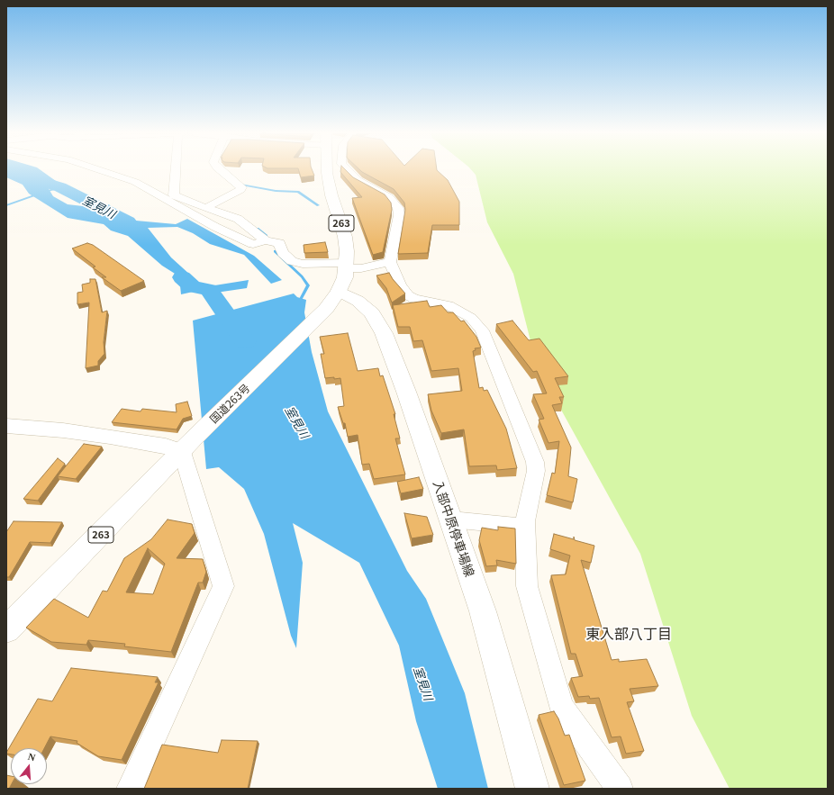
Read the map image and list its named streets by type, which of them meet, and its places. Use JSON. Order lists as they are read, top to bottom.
{
  "streets": {
    "main road": ["263", "国道263号", "入部中原停車場線"]
  },
  "crossings": [
    ["263", "国道263号"],
    ["263", "入部中原停車場線"],
    ["国道263号", "入部中原停車場線"]
  ],
  "districts": ["東入部八丁目"],
  "water": ["室見川"],
  "north": "top"
}
